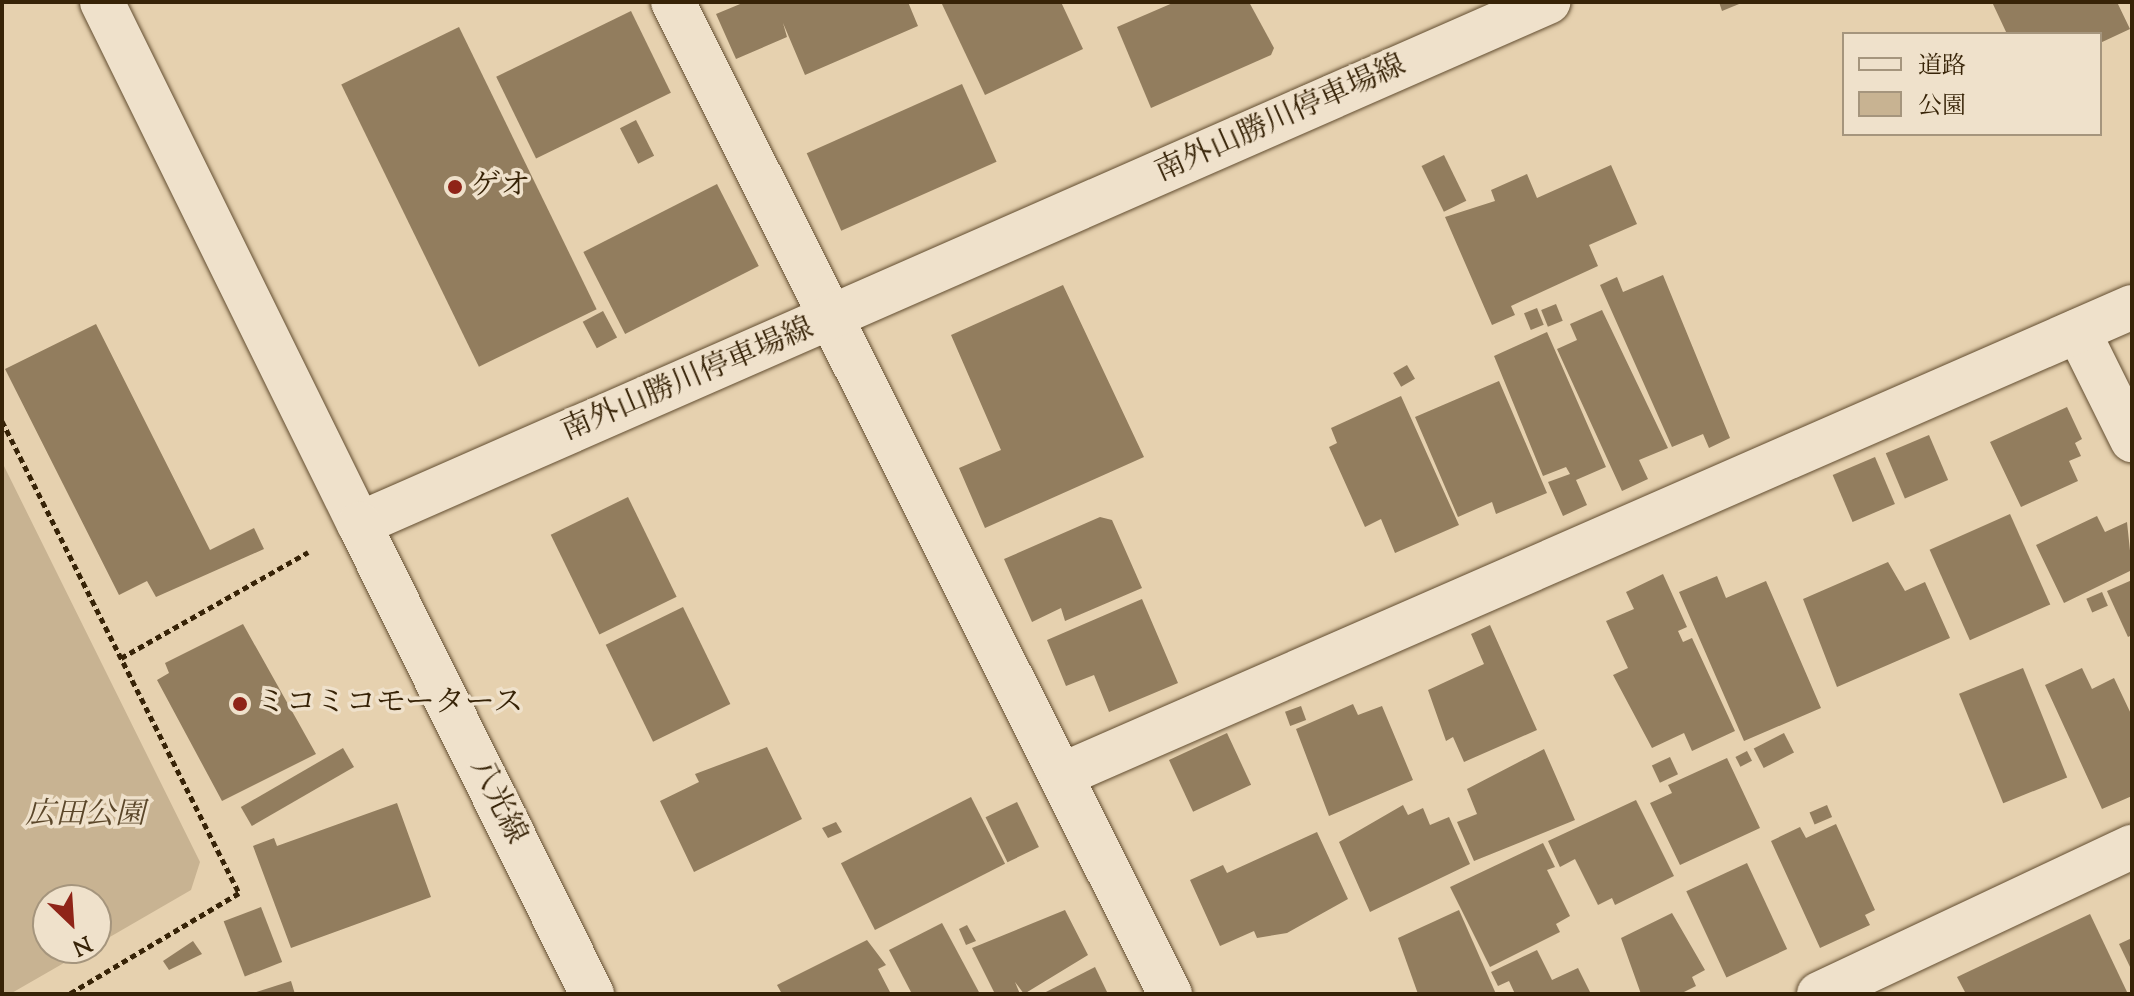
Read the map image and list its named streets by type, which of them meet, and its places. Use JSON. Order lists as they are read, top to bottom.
{
  "streets": {
    "street": ["南外山勝川停車場線", "八光線"]
  },
  "crossings": [
    ["南外山勝川停車場線", "八光線"]
  ],
  "parks": ["広田公園"],
  "places": ["ゲオ", "ミコミコモータース"],
  "legend": ["道路", "公園"],
  "north": "bottom right"
}
